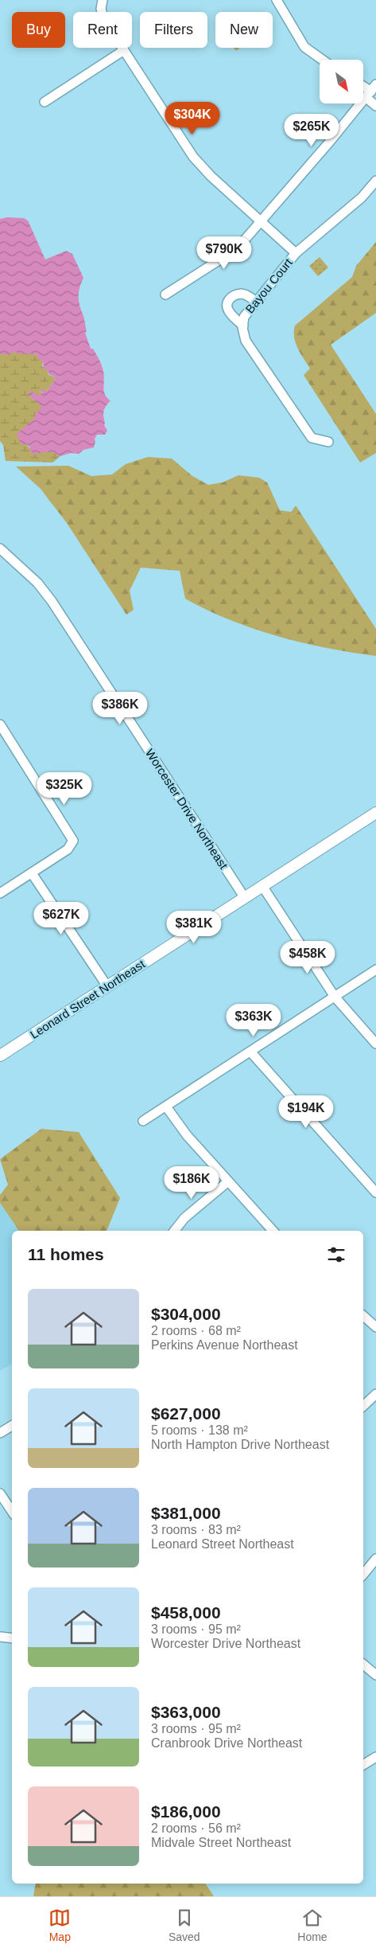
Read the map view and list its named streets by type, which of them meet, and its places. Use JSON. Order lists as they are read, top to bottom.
{
  "streets": {
    "main road": ["Leonard Street Northeast"],
    "street": ["Bayou Court", "Worcester Drive Northeast"]
  },
  "crossings": [
    ["Worcester Drive Northeast", "Leonard Street Northeast"]
  ],
  "north": "bottom right",
  "page": {
    "chip": [
      "Buy",
      "Rent",
      "Filters",
      "New"
    ],
    "price": [
      "$304K",
      "$265K",
      "$790K",
      "$386K",
      "$325K",
      "$627K",
      "$381K",
      "$458K",
      "$363K",
      "$194K",
      "$186K"
    ],
    "heading": "11 homes",
    "list": [
      {
        "name": "$304,000",
        "note": "2 rooms · 68 m² · Perkins Avenue Northeast"
      },
      {
        "name": "$627,000",
        "note": "5 rooms · 138 m² · North Hampton Drive Northeast"
      },
      {
        "name": "$381,000",
        "note": "3 rooms · 83 m² · Leonard Street Northeast"
      },
      {
        "name": "$458,000",
        "note": "3 rooms · 95 m² · Worcester Drive Northeast"
      },
      {
        "name": "$363,000",
        "note": "3 rooms · 95 m² · Cranbrook Drive Northeast"
      },
      {
        "name": "$186,000",
        "note": "2 rooms · 56 m² · Midvale Street Northeast"
      }
    ],
    "tabs": ["Map", "Saved", "Home"]
  }
}
